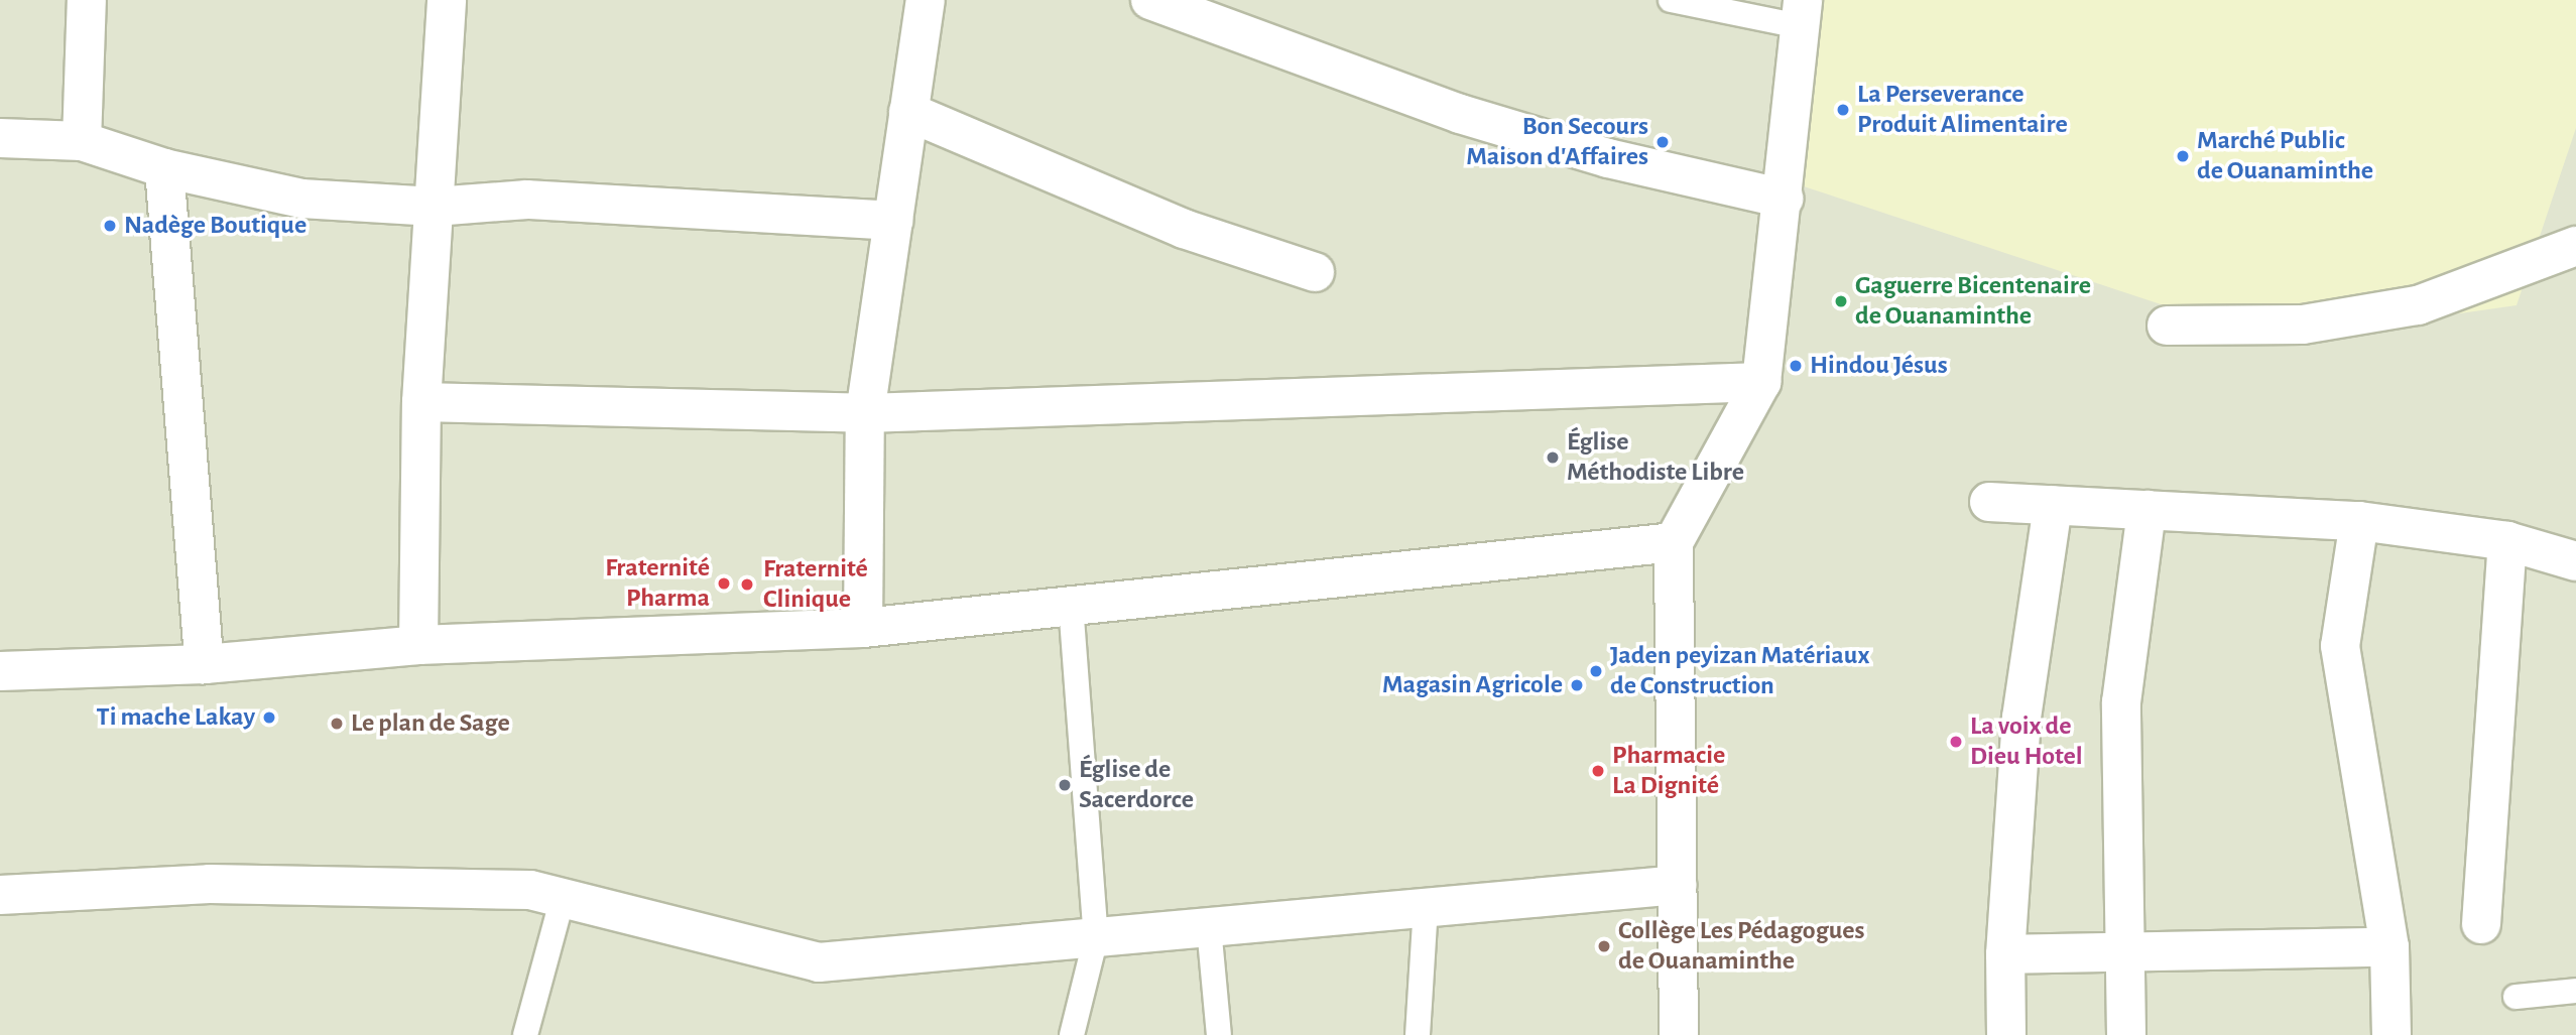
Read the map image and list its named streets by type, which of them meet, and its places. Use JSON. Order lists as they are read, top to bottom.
{
  "places": [
    "La Perseverance Produit Alimentaire",
    "Bon Secours Maison d'Affaires",
    "Marché Public de Ouanaminthe",
    "Nadège Boutique",
    "Gaguerre Bicentenaire de Ouanaminthe",
    "Hindou Jésus",
    "Église Méthodiste Libre",
    "Fraternité Pharma",
    "Fraternité Clinique",
    "Jaden peyizan Matériaux de Construction",
    "Magasin Agricole",
    "Ti mache Lakay",
    "Le plan de Sage",
    "La voix de Dieu Hotel",
    "Pharmacie La Dignité",
    "Église de Sacerdorce",
    "Collège Les Pédagogues de Ouanaminthe"
  ]
}
